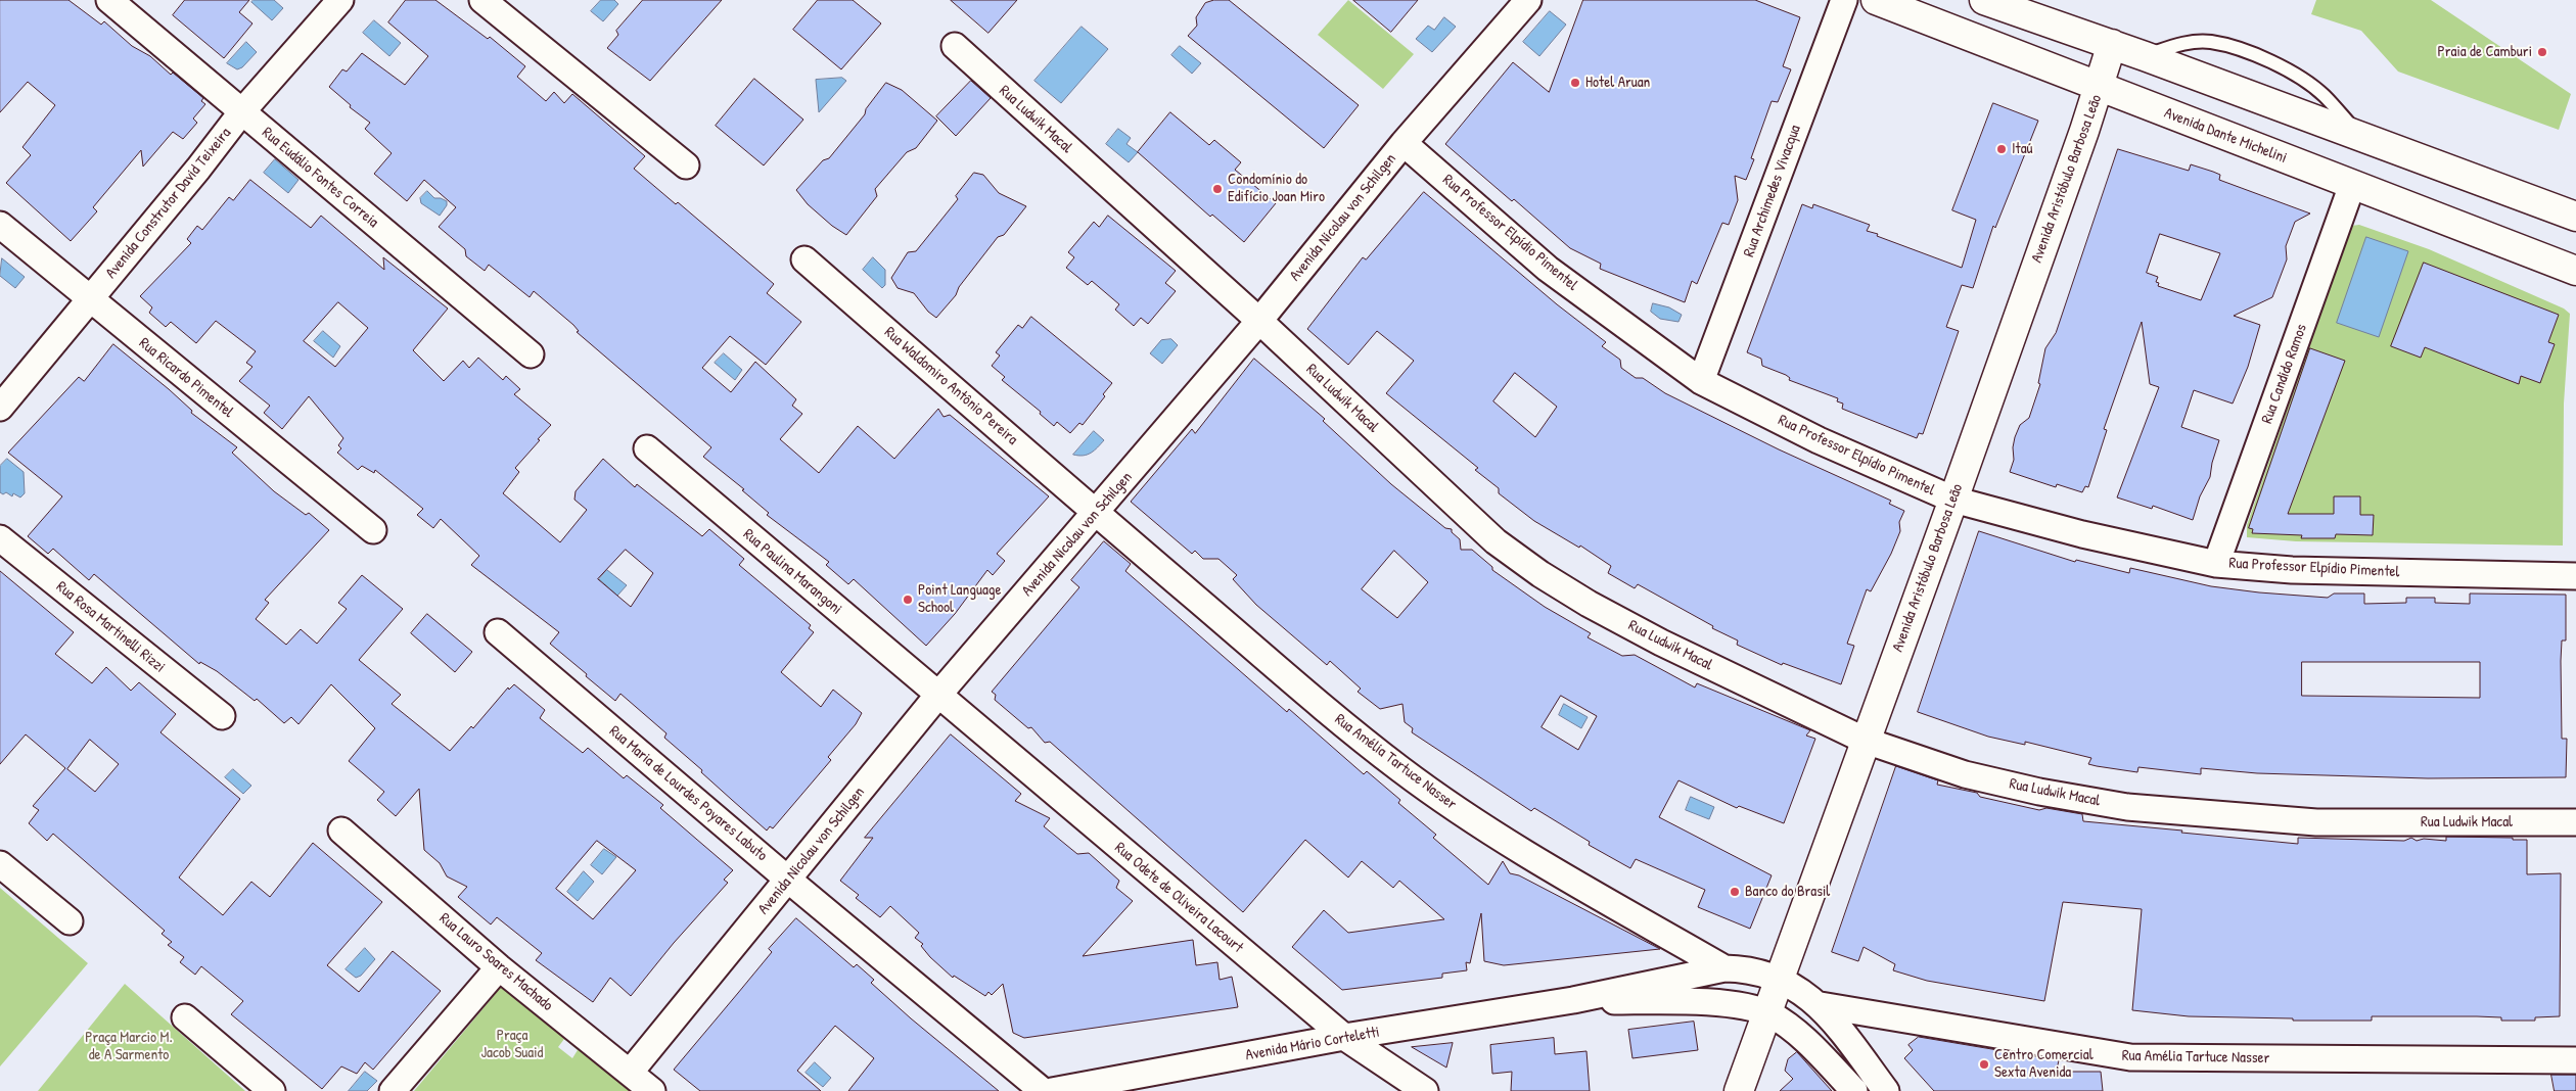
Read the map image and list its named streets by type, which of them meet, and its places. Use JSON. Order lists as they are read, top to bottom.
{
  "streets": {
    "main road": ["Avenida Dante Michelini", "Avenida Aristóbulo Barbosa Leão"],
    "street": [
      "Rua Ludwik Macal",
      "Rua Eudálio Fontes Correia",
      "Rua Archimedes Vivacqua",
      "Avenida Construtor David Teixeira",
      "Avenida Nicolau von Schilgen",
      "Rua Professor Elpídio Pimentel",
      "Rua Candido Ramos",
      "Rua Ricardo Pimentel",
      "Rua Waldomiro Antônio Pereira",
      "Rua Paulina Marangoni",
      "Rua Rosa Martinelli Rizzi",
      "Rua Amélia Tartuce Nasser",
      "Rua Maria de Lourdes Poyares Labuto",
      "Rua Odete de Oliveira Lacourt",
      "Rua Lauro Soares Machado",
      "Avenida Mário Corteletti"
    ]
  },
  "crossings": [
    ["Rua Ludwik Macal", "Avenida Aristóbulo Barbosa Leão"],
    ["Rua Ludwik Macal", "Avenida Nicolau von Schilgen"],
    ["Avenida Dante Michelini", "Avenida Aristóbulo Barbosa Leão"],
    ["Avenida Dante Michelini", "Rua Candido Ramos"],
    ["Rua Eudálio Fontes Correia", "Avenida Construtor David Teixeira"],
    ["Avenida Aristóbulo Barbosa Leão", "Rua Professor Elpídio Pimentel"],
    ["Avenida Aristóbulo Barbosa Leão", "Avenida Mário Corteletti"],
    ["Rua Archimedes Vivacqua", "Rua Professor Elpídio Pimentel"],
    ["Avenida Construtor David Teixeira", "Rua Ricardo Pimentel"],
    ["Avenida Nicolau von Schilgen", "Rua Professor Elpídio Pimentel"],
    ["Avenida Nicolau von Schilgen", "Rua Waldomiro Antônio Pereira"],
    ["Avenida Nicolau von Schilgen", "Rua Paulina Marangoni"],
    ["Avenida Nicolau von Schilgen", "Rua Amélia Tartuce Nasser"],
    ["Avenida Nicolau von Schilgen", "Rua Maria de Lourdes Poyares Labuto"],
    ["Avenida Nicolau von Schilgen", "Rua Odete de Oliveira Lacourt"],
    ["Avenida Nicolau von Schilgen", "Rua Lauro Soares Machado"],
    ["Rua Professor Elpídio Pimentel", "Rua Candido Ramos"],
    ["Rua Waldomiro Antônio Pereira", "Rua Amélia Tartuce Nasser"],
    ["Rua Paulina Marangoni", "Rua Odete de Oliveira Lacourt"],
    ["Rua Amélia Tartuce Nasser", "Avenida Mário Corteletti"],
    ["Rua Odete de Oliveira Lacourt", "Avenida Mário Corteletti"]
  ],
  "parks": ["Praça Jacob Suaid", "Praça Marcio M. de A Sarmento"],
  "places": [
    "Praia de Camburi",
    "Hotel Aruan",
    "Itaú",
    "Condomínio do Edifício Joan Miro",
    "Point Language School",
    "Banco do Brasil",
    "Centro Comercial Sexta Avenida"
  ]
}
